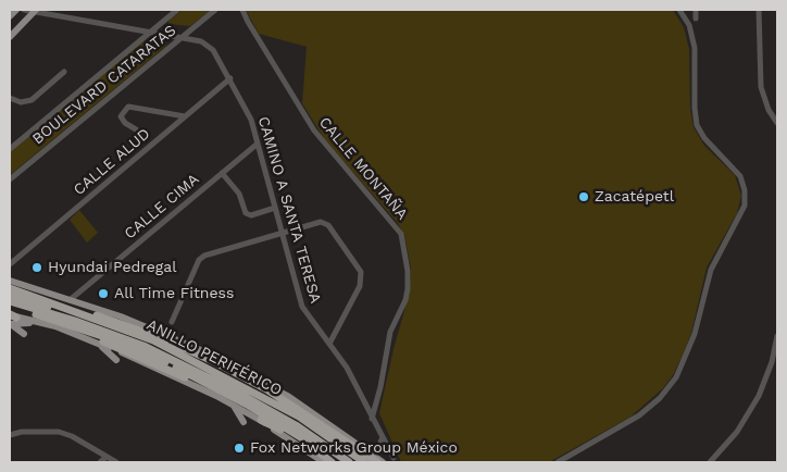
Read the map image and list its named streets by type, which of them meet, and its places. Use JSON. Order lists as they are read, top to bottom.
{
  "streets": {
    "highway": ["ANILLO PERIFÉRICO"],
    "street": [
      "BOULEVARD CATARATAS",
      "CALLE ALUD",
      "CALLE MONTAÑA",
      "CALLE CIMA",
      "CAMINO A SANTA TERESA"
    ]
  },
  "crossings": [
    ["BOULEVARD CATARATAS", "CAMINO A SANTA TERESA"],
    ["CALLE ALUD", "CAMINO A SANTA TERESA"],
    ["CALLE MONTAÑA", "CAMINO A SANTA TERESA"],
    ["CALLE CIMA", "CAMINO A SANTA TERESA"]
  ],
  "places": [
    "Zacatépetl",
    "Hyundai Pedregal",
    "All Time Fitness",
    "Fox Networks Group México"
  ]
}
